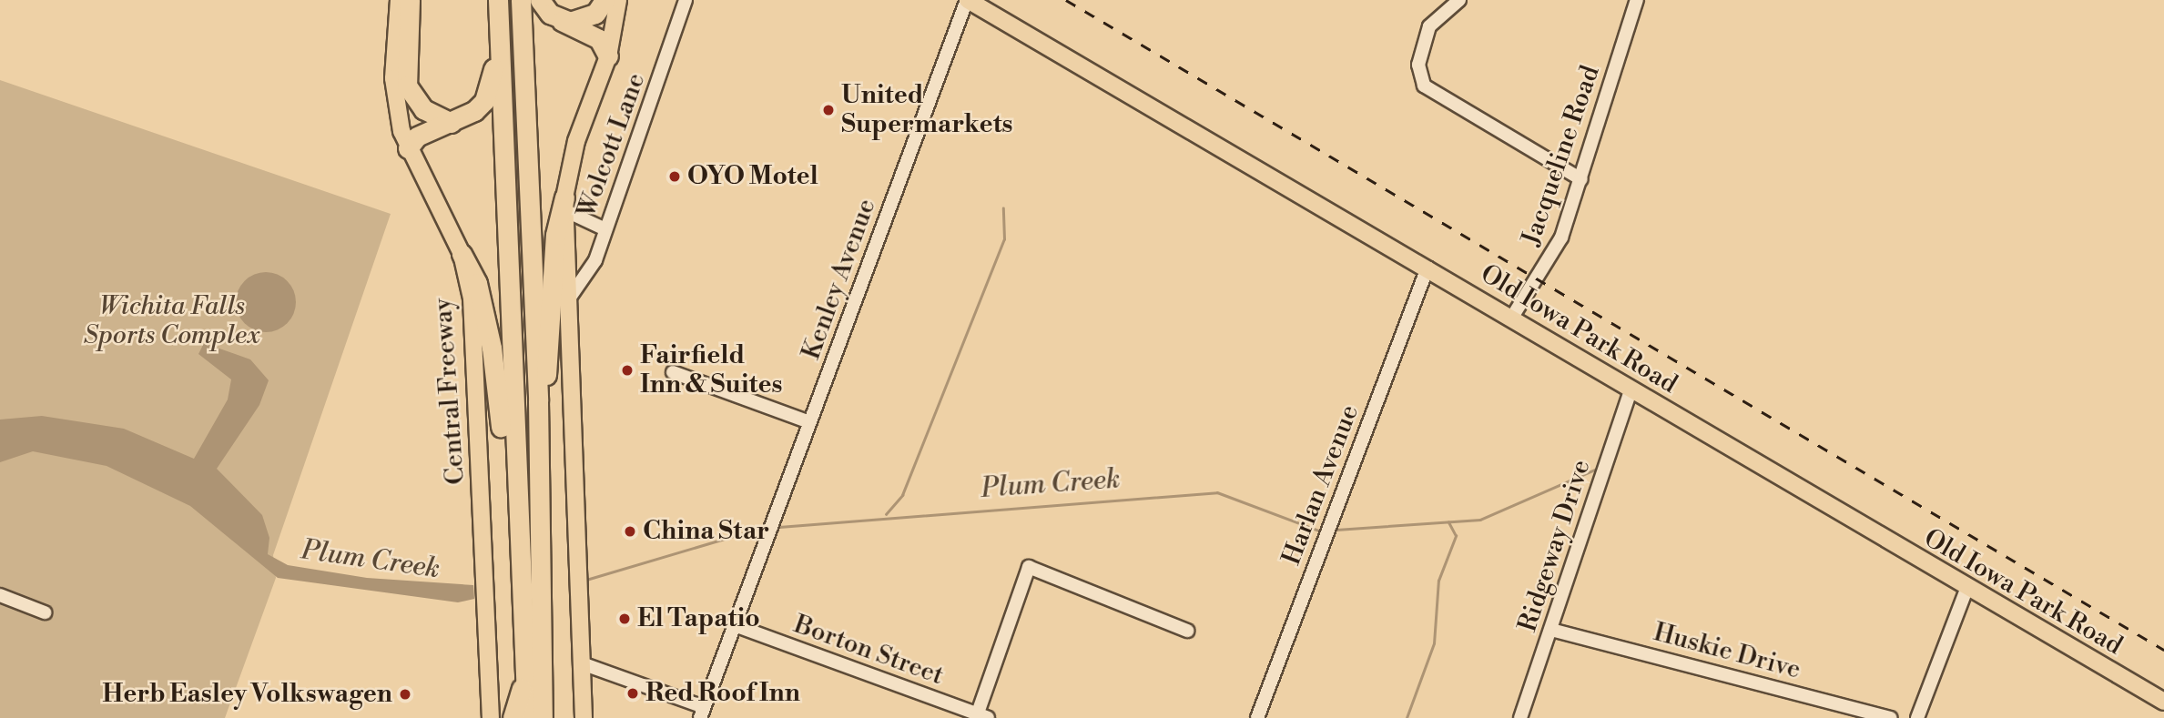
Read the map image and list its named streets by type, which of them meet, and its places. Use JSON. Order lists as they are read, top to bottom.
{
  "streets": {
    "main road": ["Old Iowa Park Road", "Central Freeway"],
    "street": [
      "Wolcott Lane",
      "Jacqueline Road",
      "Kenley Avenue",
      "Harlan Avenue",
      "Ridgeway Drive",
      "Borton Street",
      "Huskie Drive"
    ]
  },
  "crossings": [
    ["Jacqueline Road", "Old Iowa Park Road"],
    ["Kenley Avenue", "Old Iowa Park Road"],
    ["Kenley Avenue", "Borton Street"],
    ["Old Iowa Park Road", "Harlan Avenue"],
    ["Old Iowa Park Road", "Ridgeway Drive"],
    ["Ridgeway Drive", "Huskie Drive"]
  ],
  "water": ["Plum Creek"],
  "parks": ["Wichita Falls Sports Complex"],
  "places": [
    "United Supermarkets",
    "OYO Motel",
    "Fairfield Inn & Suites",
    "China Star",
    "El Tapatio",
    "Red Roof Inn",
    "Herb Easley Volkswagen"
  ]
}
